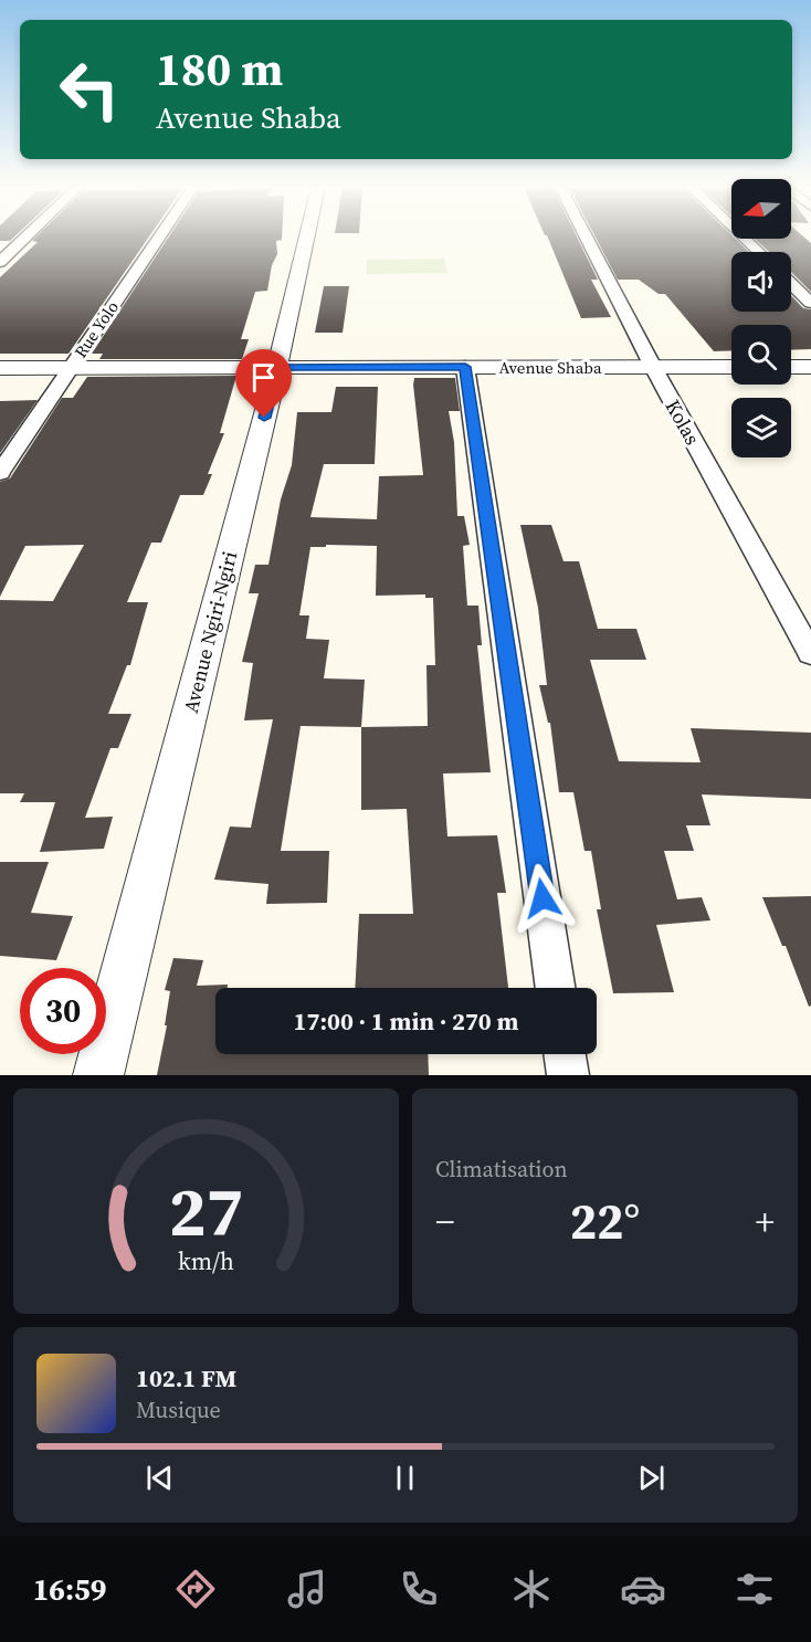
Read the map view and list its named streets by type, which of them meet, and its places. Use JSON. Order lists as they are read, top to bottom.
{
  "streets": {
    "street": [
      "Rue Yolo",
      "Avenue Shaba",
      "Kolas",
      "Avenue Ngiri-Ngiri"
    ]
  },
  "crossings": [
    ["Rue Yolo", "Avenue Shaba"],
    ["Avenue Shaba", "Kolas"],
    ["Avenue Shaba", "Avenue Ngiri-Ngiri"]
  ],
  "north": "left",
  "page": {
    "turn": ["180 m", "Avenue Shaba"],
    "limit": "30",
    "trip": "17:00 · 1 min · 270 m",
    "tile": "Climatisation",
    "heat": ["−", "22°", "+"],
    "song": ["102.1 FM", "Musique"],
    "tabs": "16:59",
    "gauge": ["27", "km/h"]
  }
}
